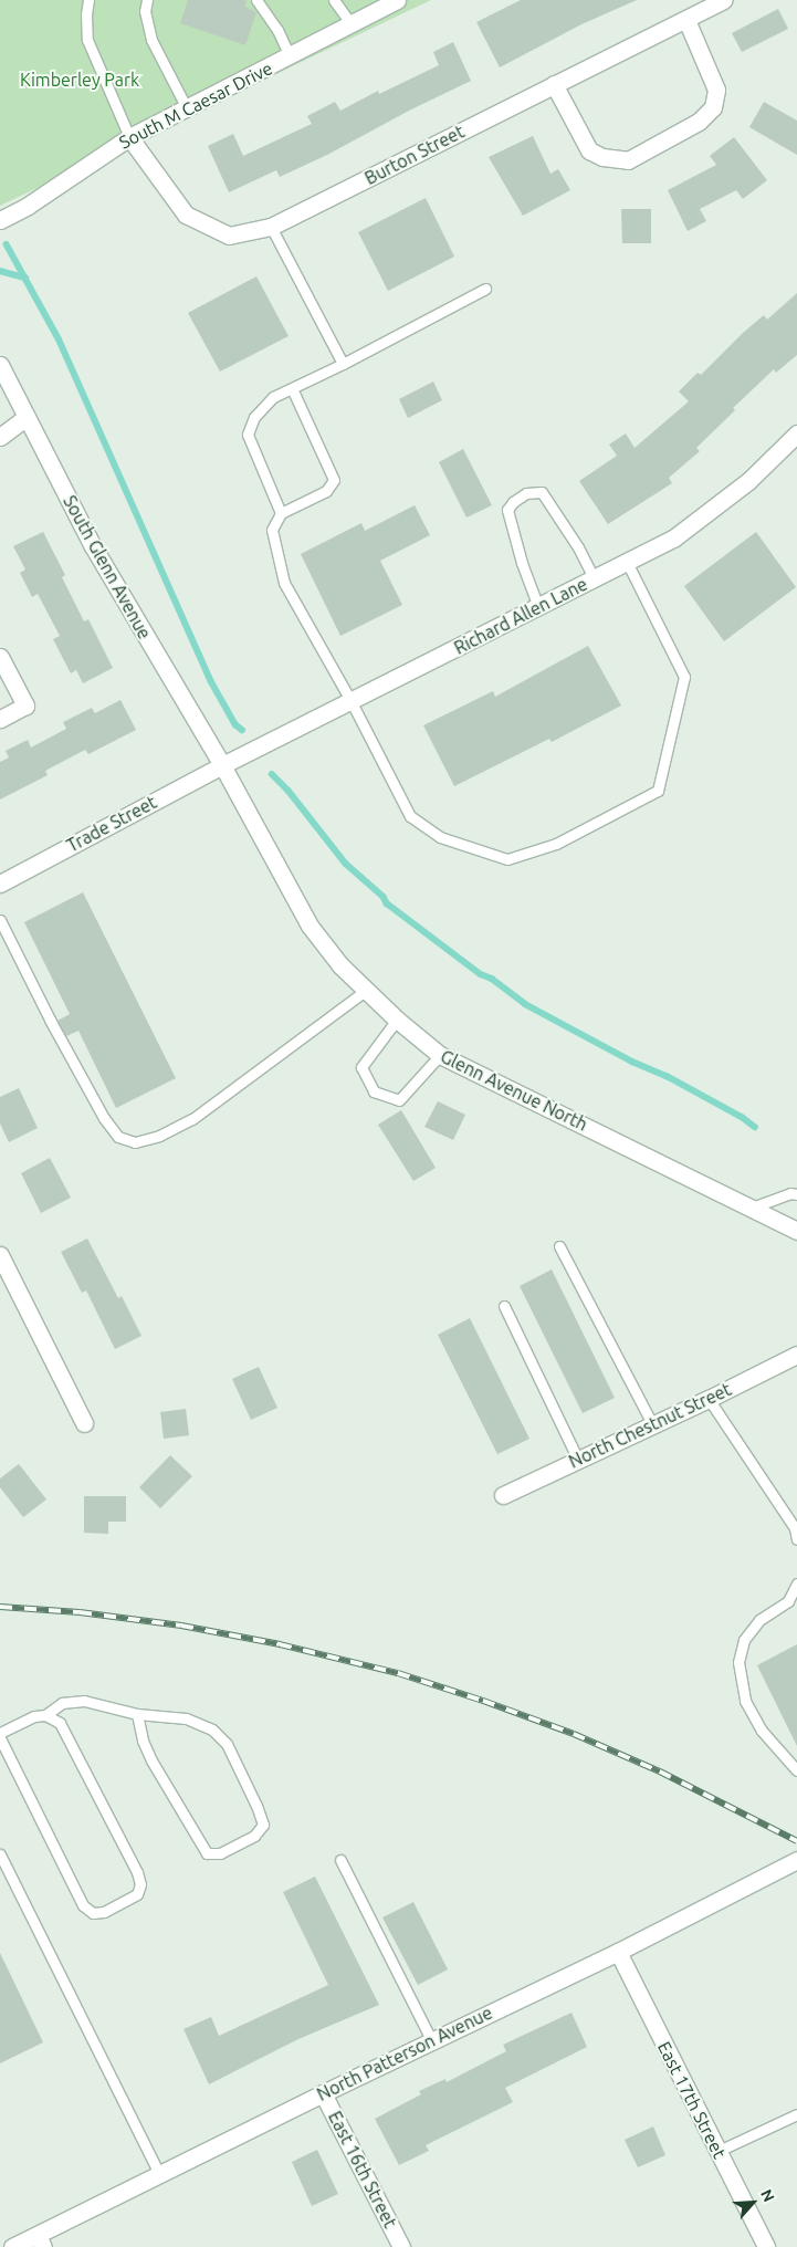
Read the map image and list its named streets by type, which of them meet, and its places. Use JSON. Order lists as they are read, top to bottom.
{
  "streets": {
    "street": [
      "South M Caesar Drive",
      "Burton Street",
      "South Glenn Avenue",
      "Richard Allen Lane",
      "Trade Street",
      "Glenn Avenue North",
      "North Chestnut Street",
      "North Patterson Avenue",
      "East 17th Street",
      "East 16th Street"
    ]
  },
  "crossings": [
    ["South M Caesar Drive", "Burton Street"],
    ["South Glenn Avenue", "Richard Allen Lane"],
    ["South Glenn Avenue", "Trade Street"],
    ["South Glenn Avenue", "Glenn Avenue North"],
    ["Richard Allen Lane", "Trade Street"],
    ["Richard Allen Lane", "Glenn Avenue North"],
    ["Trade Street", "Glenn Avenue North"],
    ["North Patterson Avenue", "East 17th Street"],
    ["North Patterson Avenue", "East 16th Street"]
  ],
  "parks": ["Kimberley Park"],
  "north": "top right"
}
